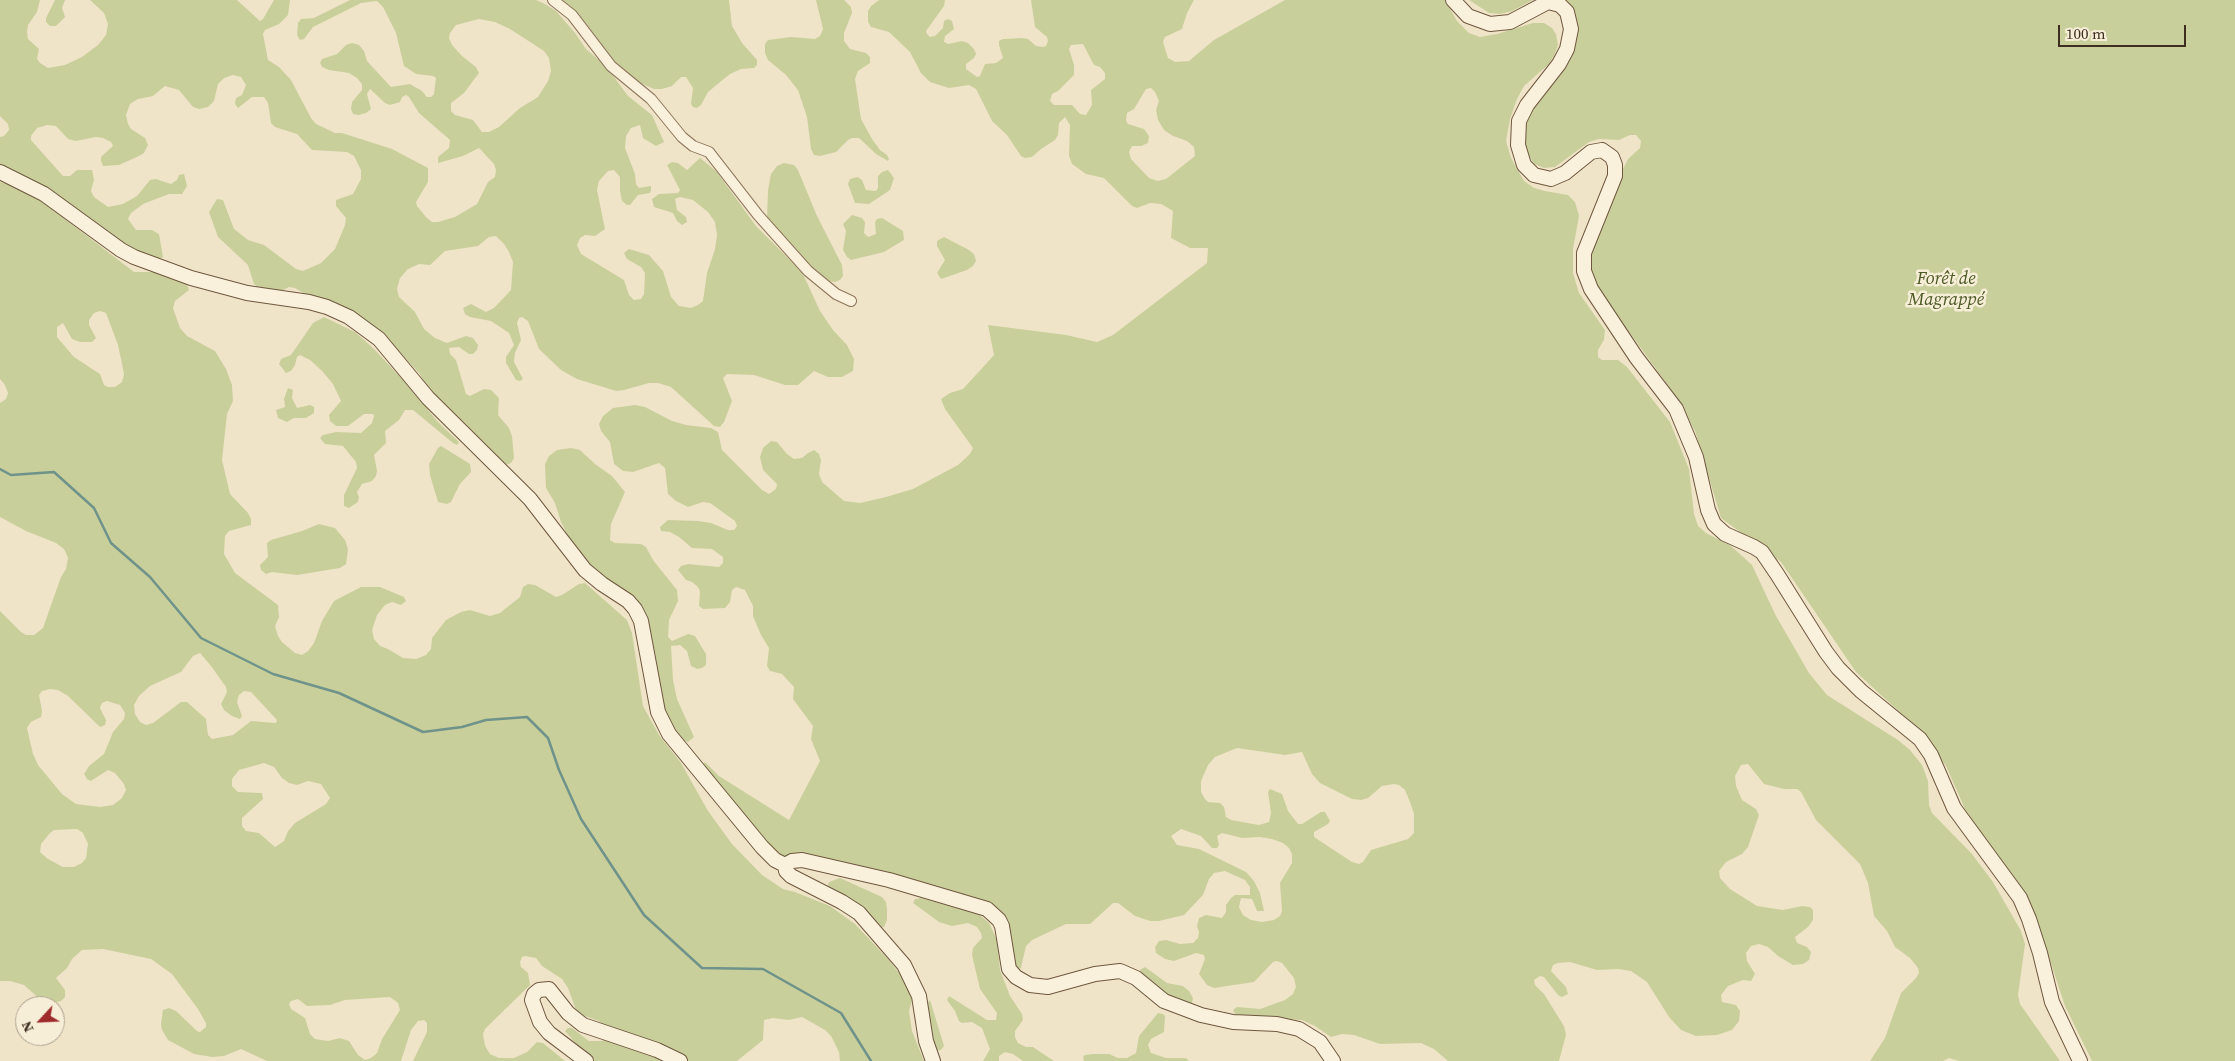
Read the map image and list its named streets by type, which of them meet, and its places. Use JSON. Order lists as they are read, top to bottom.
{
  "parks": ["Forêt de Magrappé"],
  "scale_bar": "100 m",
  "north": "bottom left"
}
